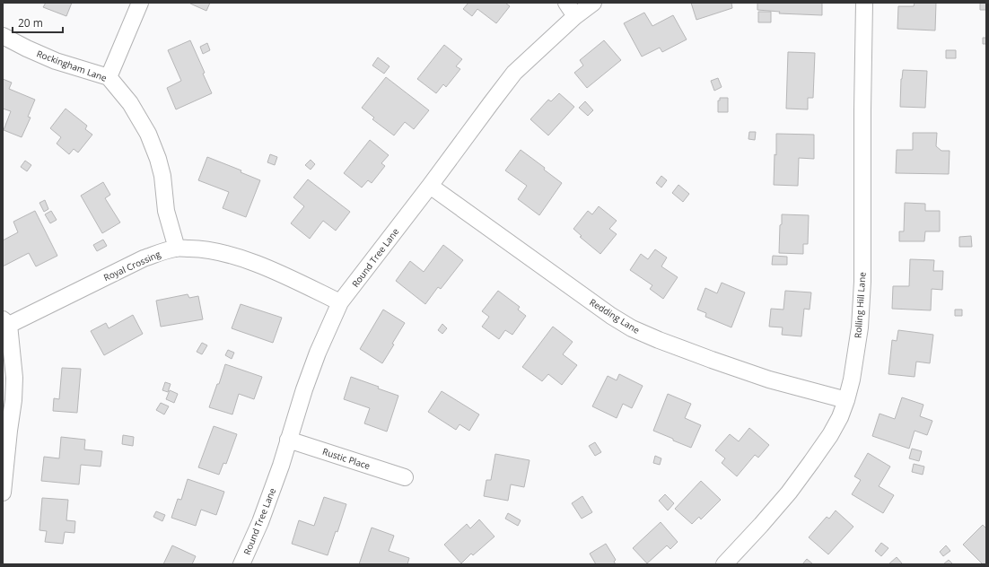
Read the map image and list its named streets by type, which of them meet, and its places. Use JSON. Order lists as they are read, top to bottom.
{
  "streets": {
    "street": [
      "Rockingham Lane",
      "Round Tree Lane",
      "Royal Crossing",
      "Rolling Hill Lane",
      "Redding Lane",
      "Rustic Place"
    ]
  },
  "crossings": [
    ["Rockingham Lane", "Royal Crossing"],
    ["Round Tree Lane", "Royal Crossing"],
    ["Round Tree Lane", "Redding Lane"],
    ["Round Tree Lane", "Rustic Place"],
    ["Rolling Hill Lane", "Redding Lane"]
  ],
  "scale_bar": "20 m"
}
